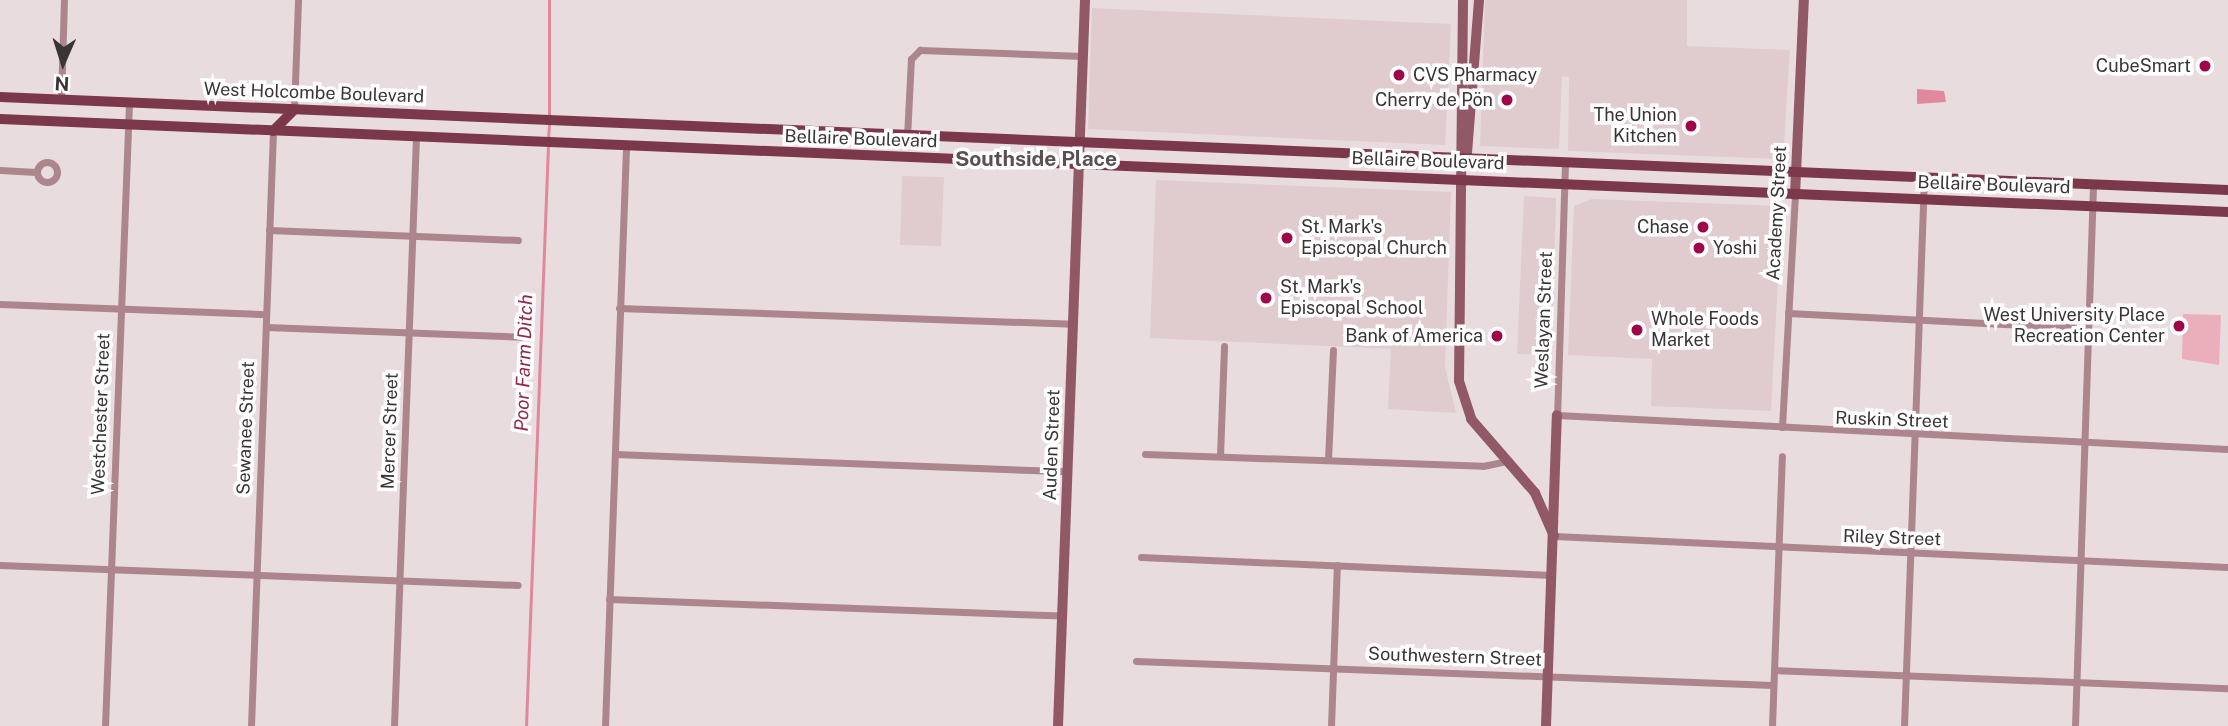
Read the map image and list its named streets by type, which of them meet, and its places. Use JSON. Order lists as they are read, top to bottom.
{
  "streets": {
    "main road": ["West Holcombe Boulevard", "Bellaire Boulevard"],
    "street": [
      "Academy Street",
      "Weslayan Street",
      "Westchester Street",
      "Ruskin Street",
      "Sewanee Street",
      "Mercer Street",
      "Auden Street",
      "Riley Street",
      "Southwestern Street"
    ]
  },
  "crossings": [
    ["West Holcombe Boulevard", "Bellaire Boulevard"],
    ["West Holcombe Boulevard", "Westchester Street"],
    ["Bellaire Boulevard", "Academy Street"],
    ["Bellaire Boulevard", "Weslayan Street"],
    ["Bellaire Boulevard", "Auden Street"],
    ["Academy Street", "Ruskin Street"],
    ["Weslayan Street", "Ruskin Street"],
    ["Weslayan Street", "Riley Street"],
    ["Weslayan Street", "Southwestern Street"]
  ],
  "districts": ["Southside Place"],
  "water": ["Poor Farm Ditch"],
  "places": [
    "CubeSmart",
    "CVS Pharmacy",
    "Cherry de Pön",
    "The Union Kitchen",
    "Chase",
    "St. Mark's Episcopal Church",
    "Yoshi",
    "St. Mark's Episcopal School",
    "West University Place Recreation Center",
    "Whole Foods Market",
    "Bank of America"
  ],
  "north": "bottom"
}
